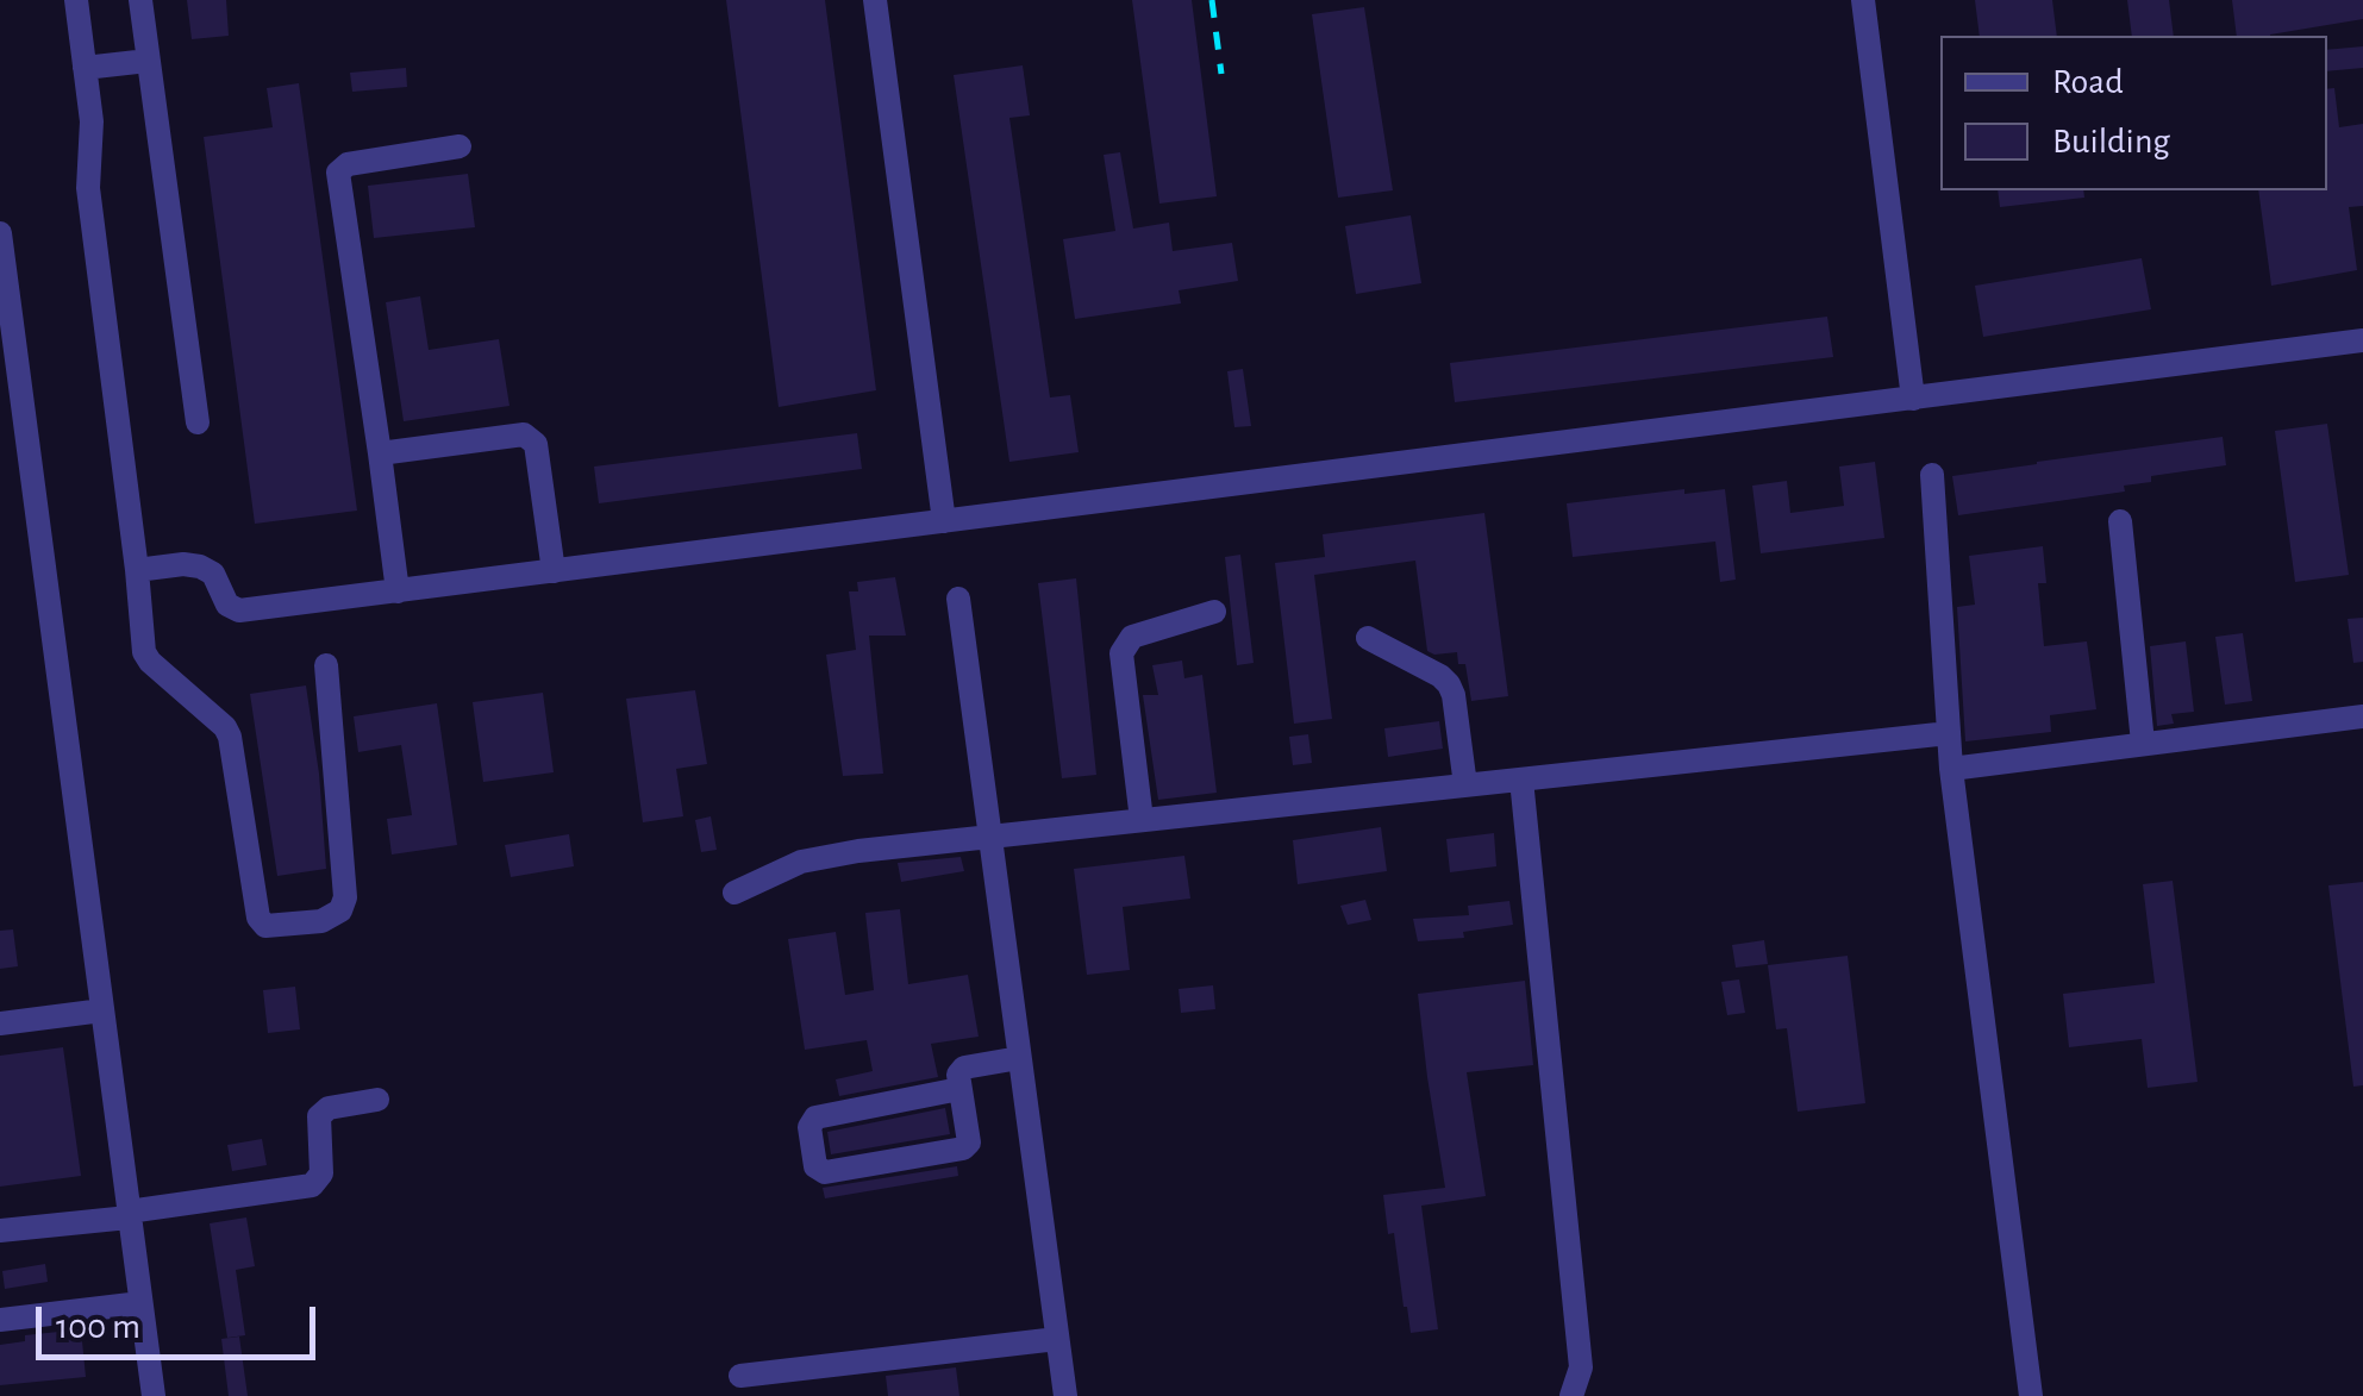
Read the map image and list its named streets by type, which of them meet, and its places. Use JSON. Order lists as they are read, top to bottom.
{
  "legend": ["Road", "Building"],
  "scale_bar": "100 m"
}
